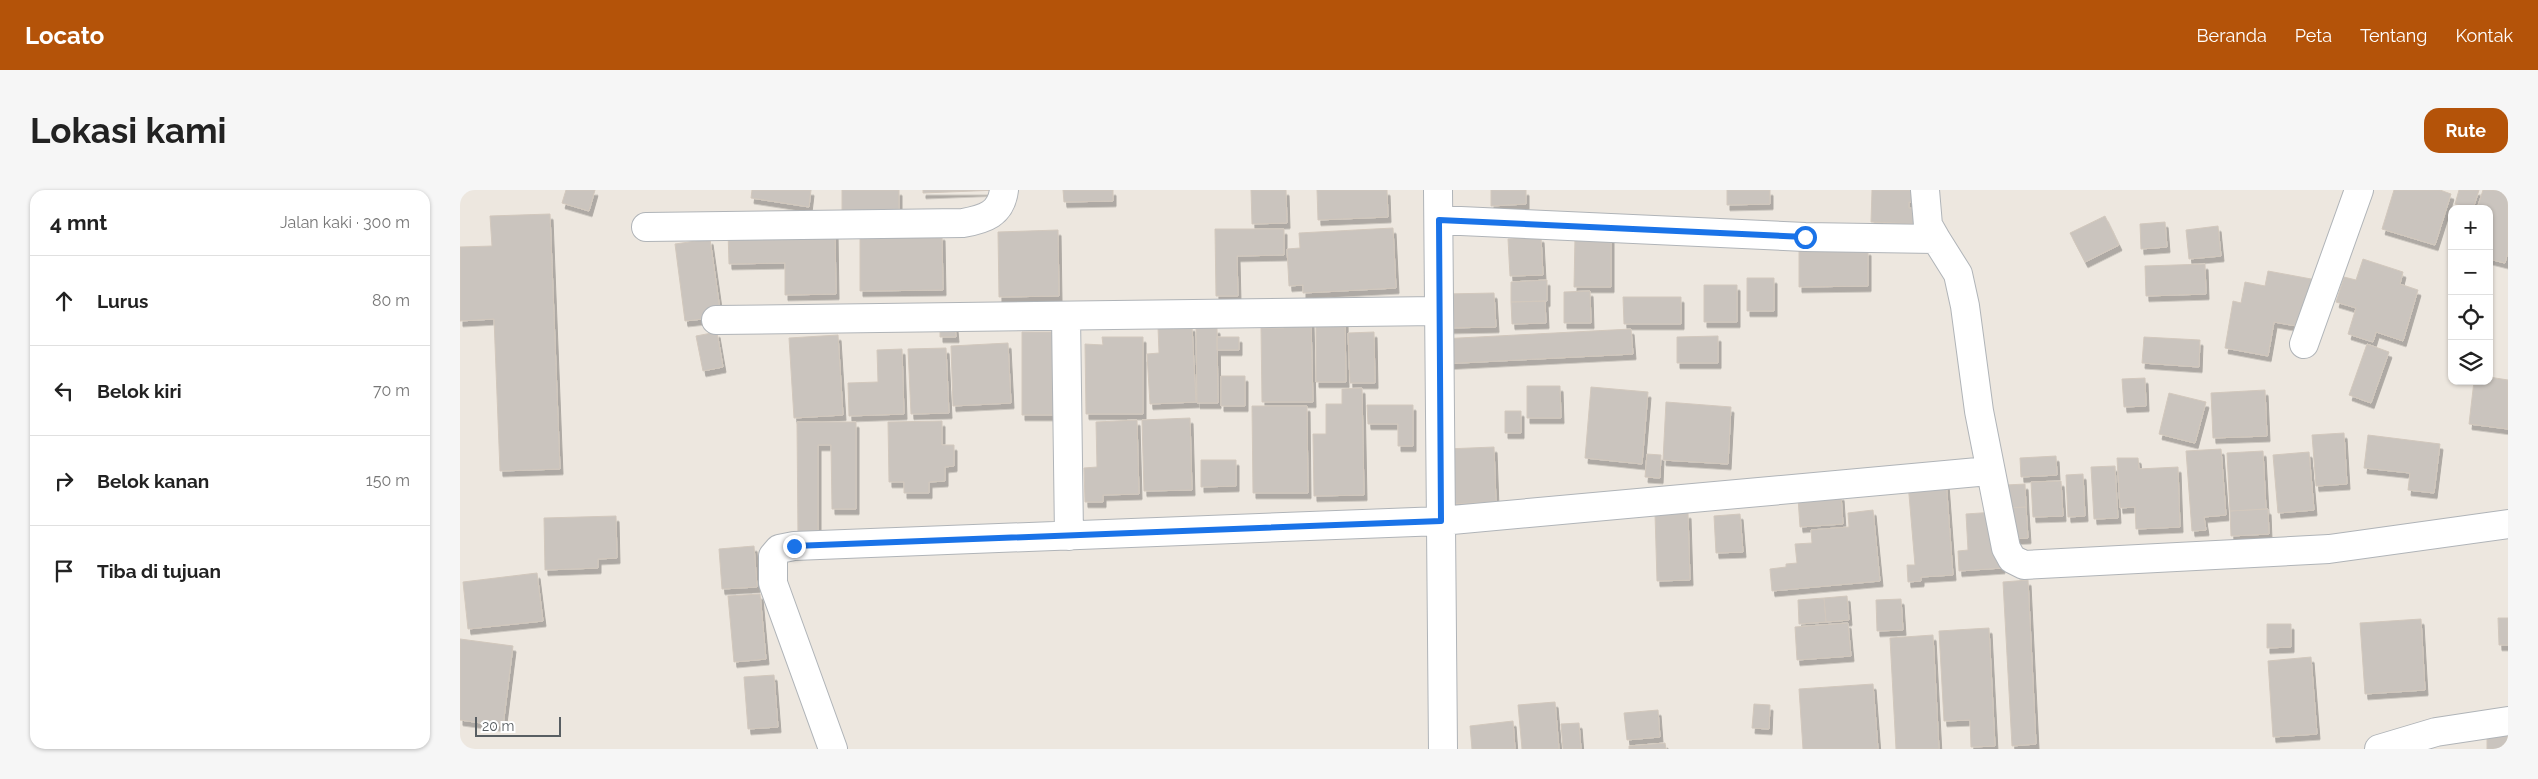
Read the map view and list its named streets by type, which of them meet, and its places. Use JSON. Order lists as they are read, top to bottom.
{
  "scale_bar": "20 m",
  "page": {
    "header": "Locato",
    "nav": [
      "Beranda",
      "Peta",
      "Tentang",
      "Kontak"
    ],
    "buttons": "Rute",
    "title": "Lokasi kami",
    "heading": ["4 mnt", "Jalan kaki · 300 m"],
    "map_buttons": ["+", "−"],
    "list": [
      ["Lurus", "80 m"],
      ["Belok kiri", "70 m"],
      ["Belok kanan", "150 m"],
      "Tiba di tujuan"
    ],
    "scale": "20 m"
  }
}
